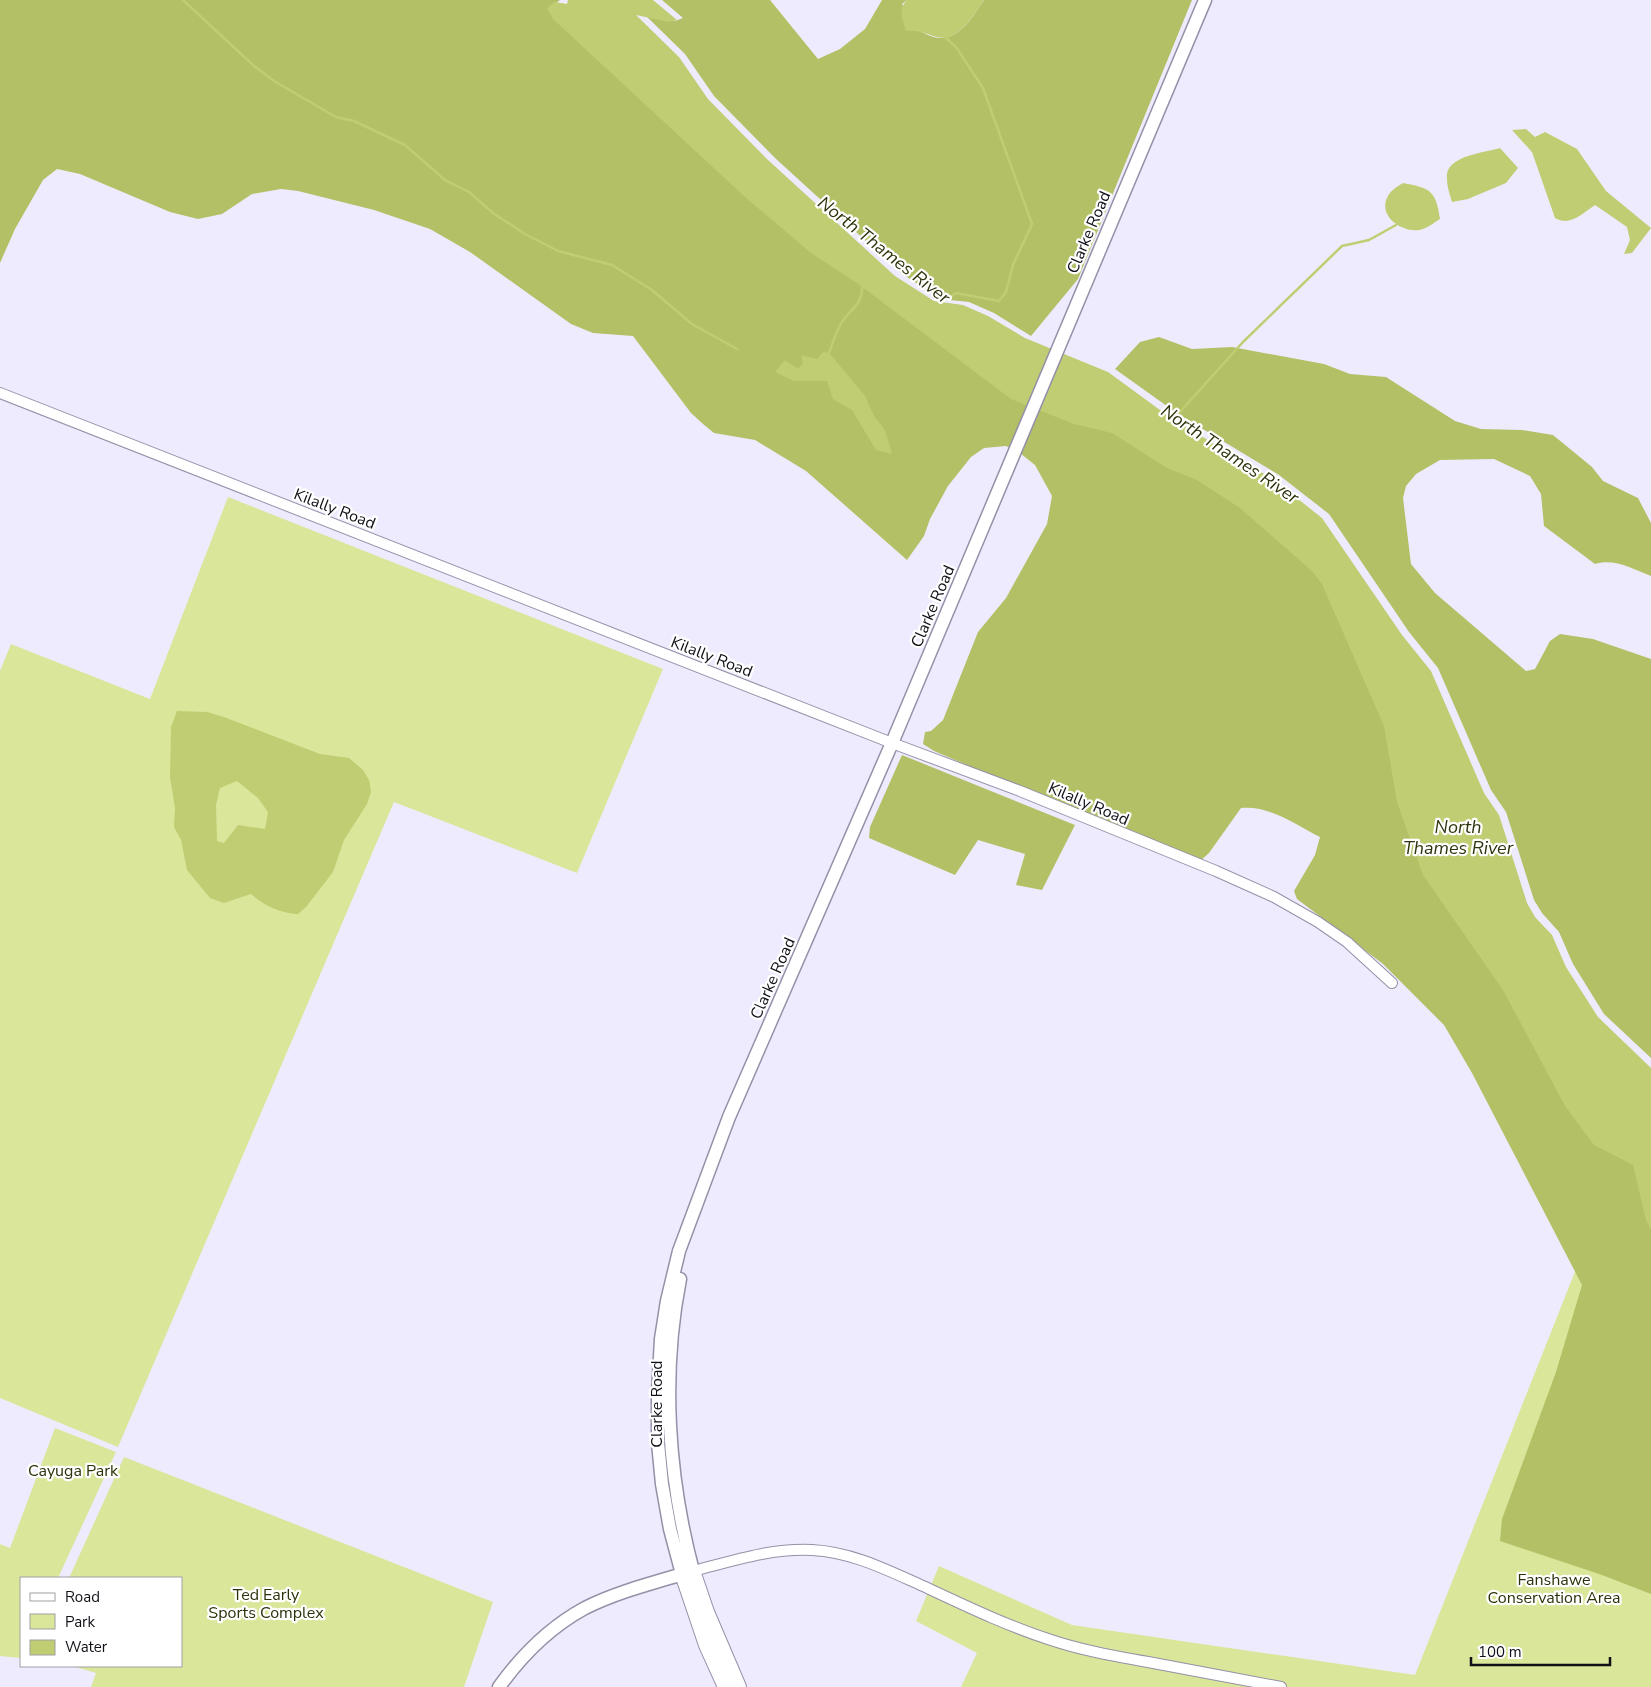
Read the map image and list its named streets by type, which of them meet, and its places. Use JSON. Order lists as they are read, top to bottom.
{
  "streets": {
    "main road": ["Clarke Road"],
    "street": ["Kilally Road"]
  },
  "crossings": [
    ["Clarke Road", "Kilally Road"]
  ],
  "water": ["North Thames River"],
  "parks": ["Cayuga Park", "Fanshawe Conservation Area", "Ted Early Sports Complex"],
  "legend": ["Road", "Park", "Water"],
  "scale_bar": "100 m"
}
